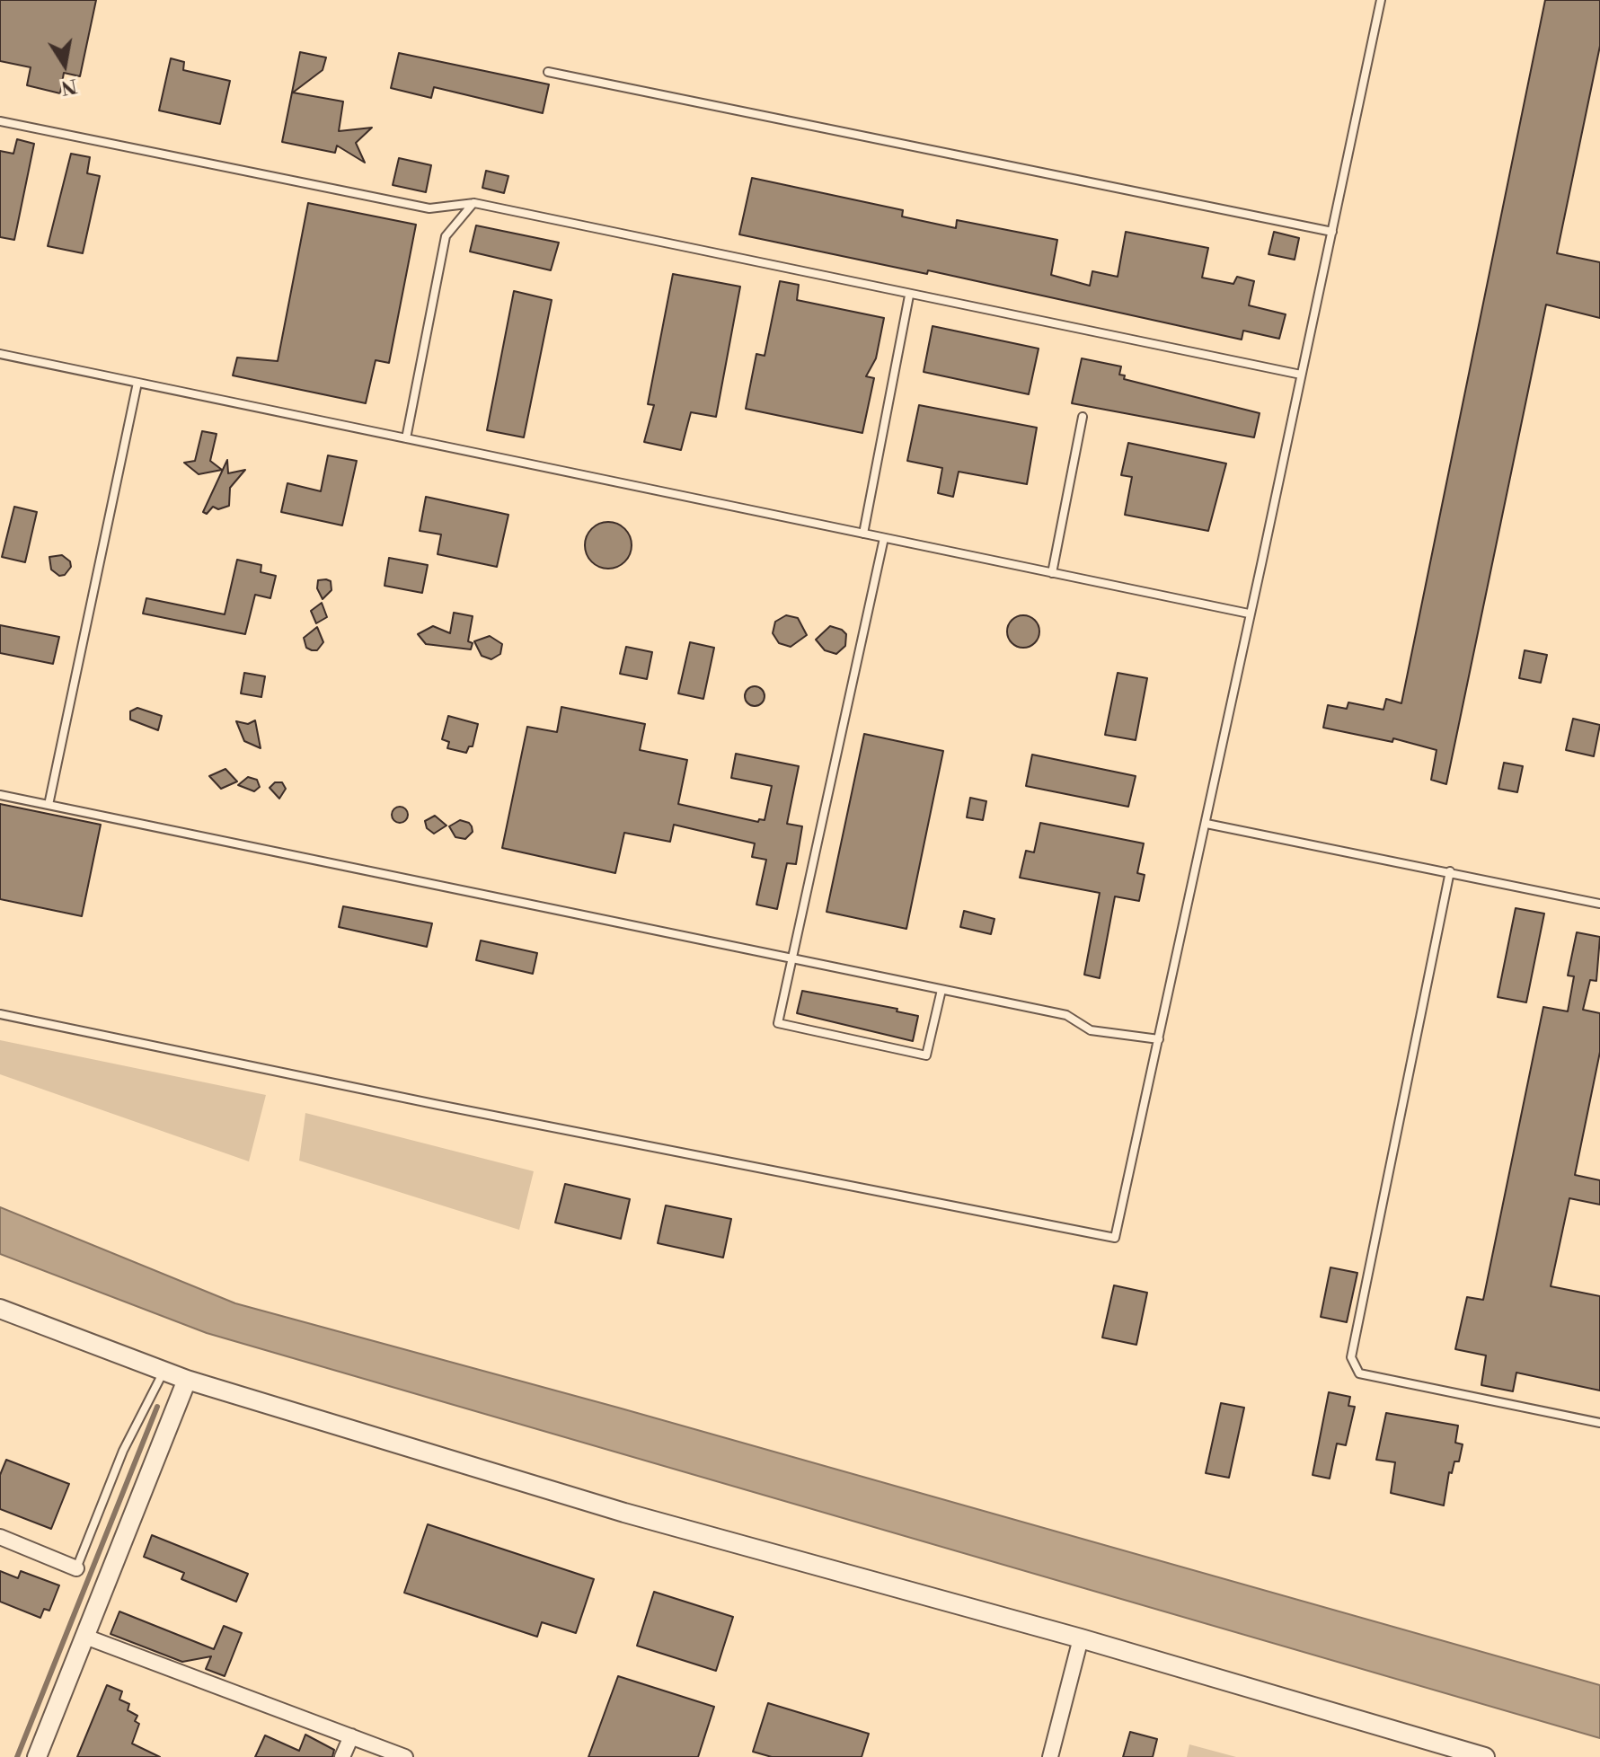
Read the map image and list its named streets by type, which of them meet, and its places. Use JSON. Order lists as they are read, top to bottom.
{
  "north": "bottom"
}
